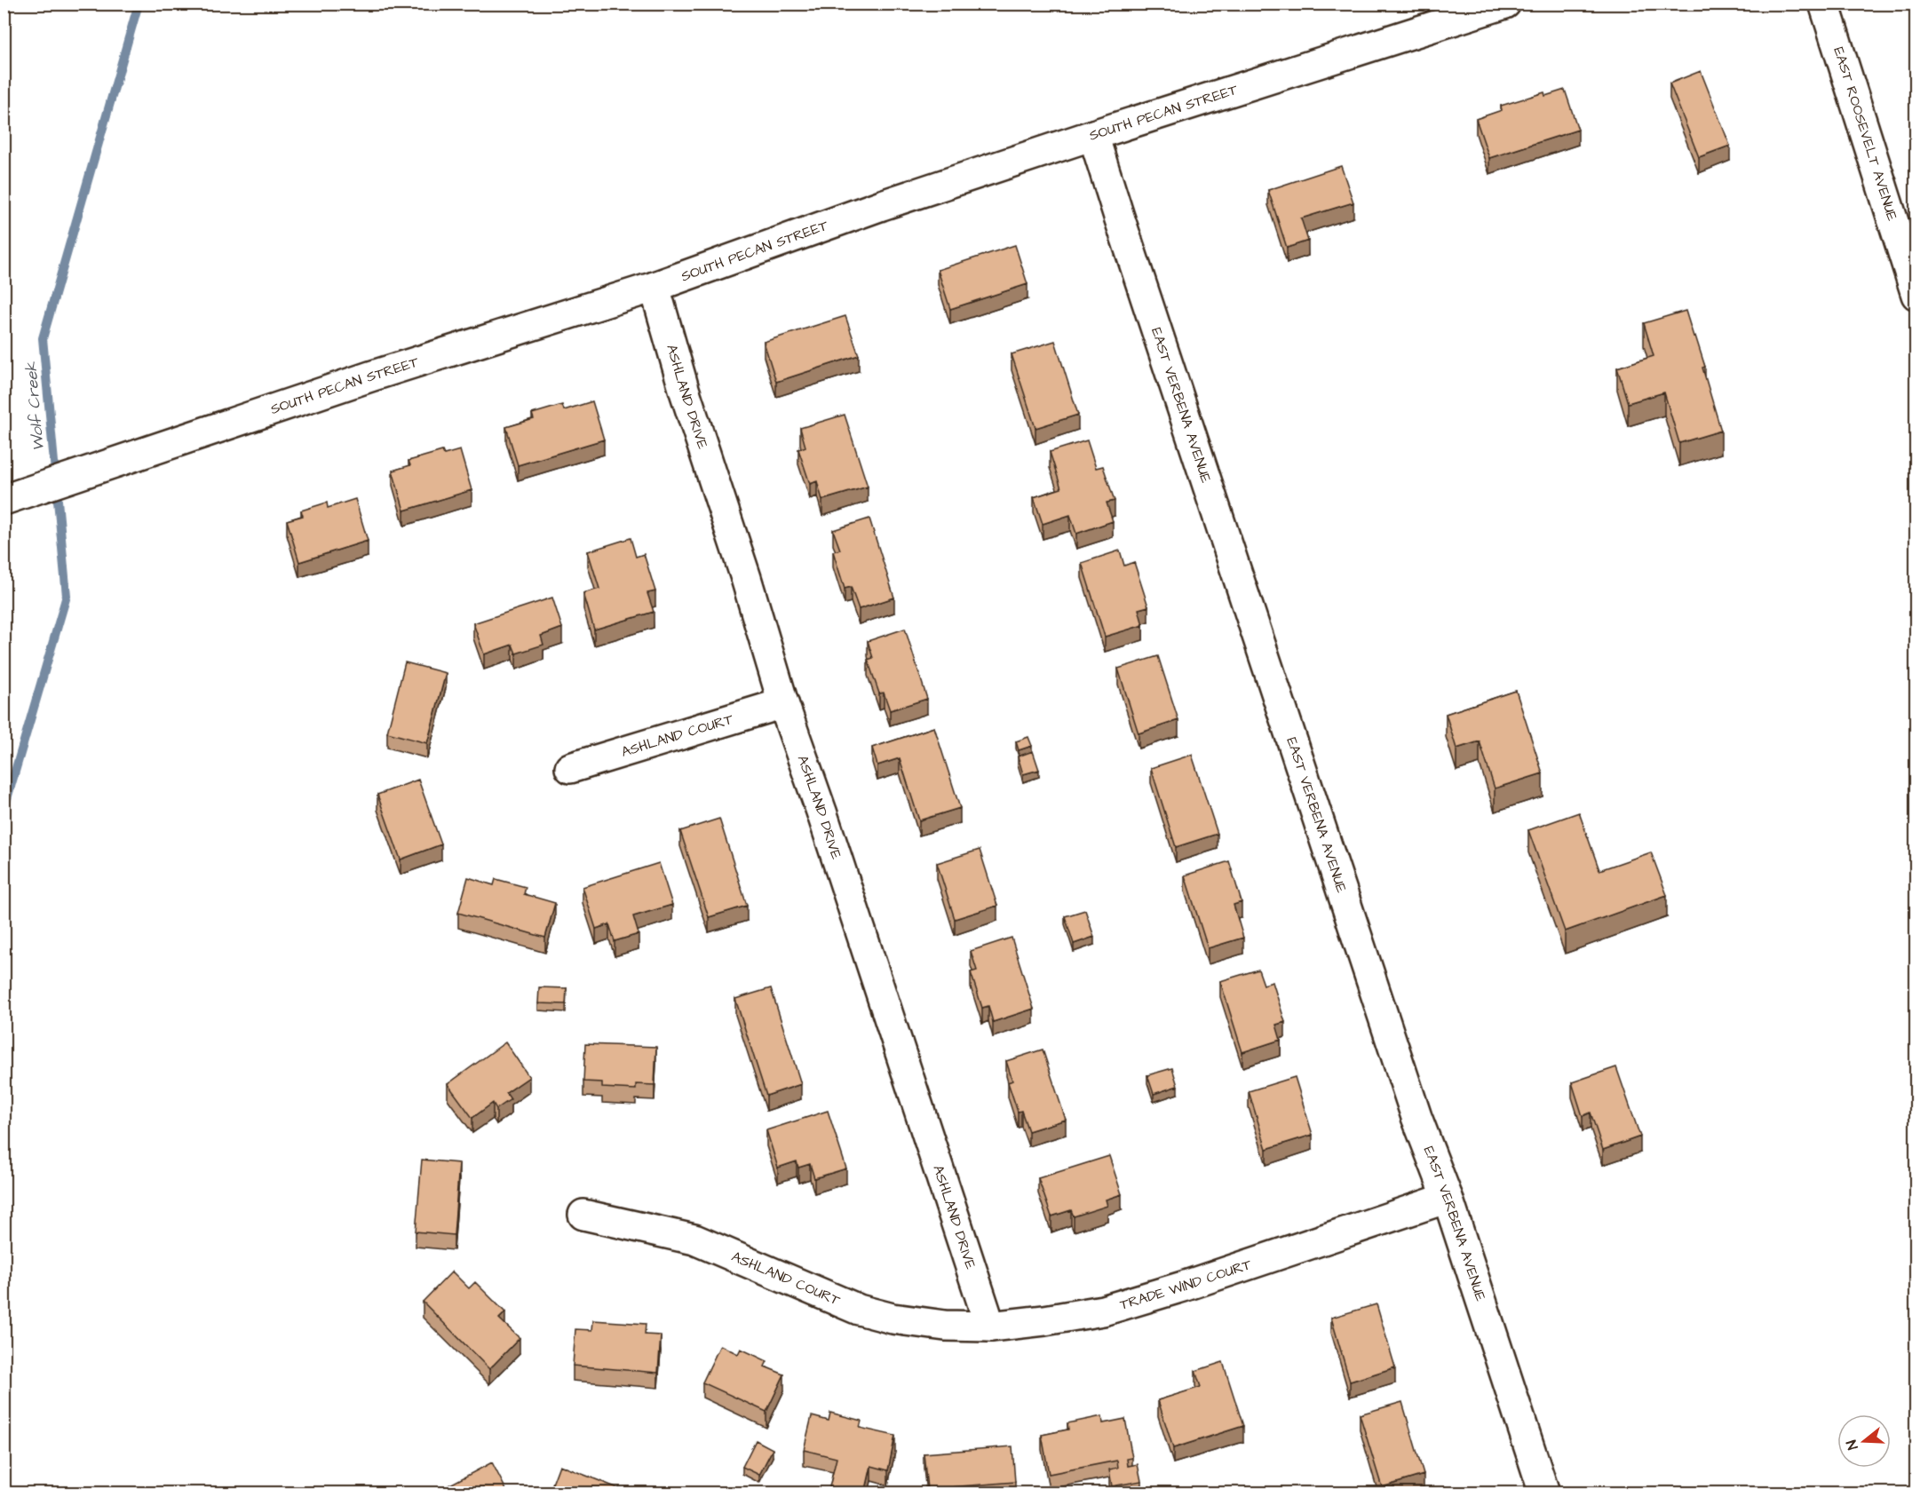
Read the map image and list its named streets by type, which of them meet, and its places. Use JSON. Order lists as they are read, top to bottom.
{
  "streets": {
    "street": [
      "SOUTH PECAN STREET",
      "EAST ROOSEVELT AVENUE",
      "ASHLAND DRIVE",
      "EAST VERBENA AVENUE",
      "ASHLAND COURT",
      "TRADE WIND COURT"
    ]
  },
  "crossings": [
    ["SOUTH PECAN STREET", "ASHLAND DRIVE"],
    ["SOUTH PECAN STREET", "EAST VERBENA AVENUE"],
    ["ASHLAND DRIVE", "ASHLAND COURT"],
    ["ASHLAND DRIVE", "TRADE WIND COURT"],
    ["EAST VERBENA AVENUE", "TRADE WIND COURT"],
    ["ASHLAND COURT", "TRADE WIND COURT"]
  ],
  "water": ["Wolf Creek"],
  "north": "left"
}
